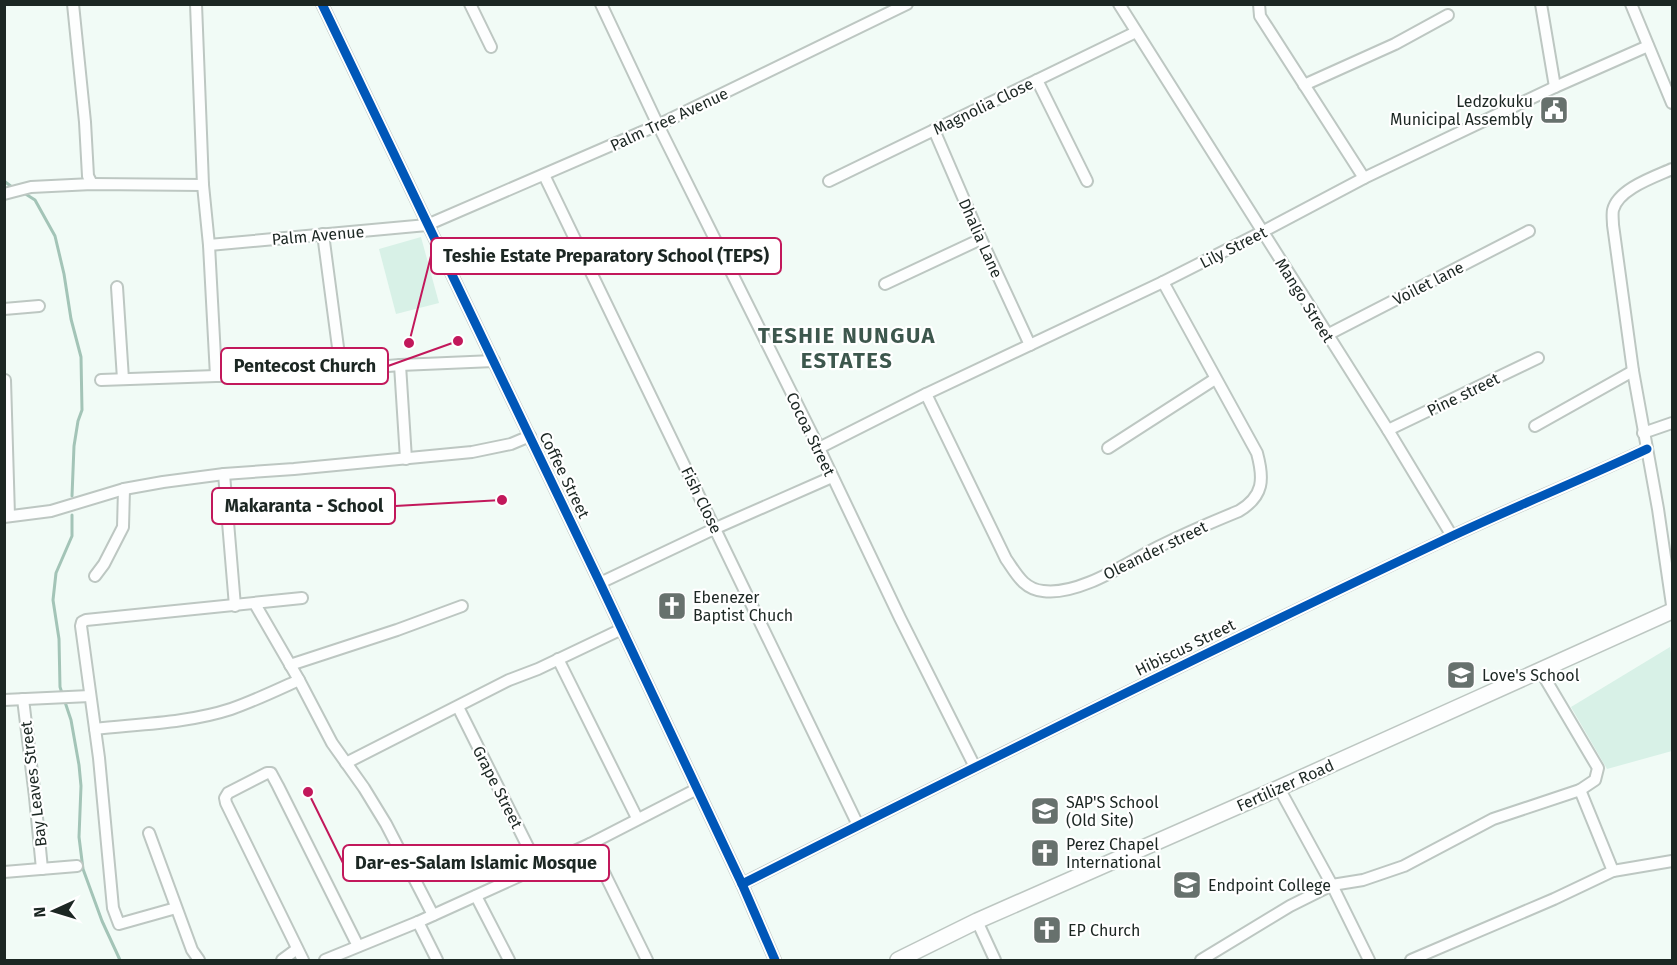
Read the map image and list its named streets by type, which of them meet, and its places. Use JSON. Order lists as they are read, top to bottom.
{
  "streets": {
    "street": [
      "Magnolia Close",
      "Palm Tree Avenue",
      "Palm Avenue",
      "Dhalia Lane",
      "Lily Street",
      "Voilet lane",
      "Mango Street",
      "Pine street",
      "Cocoa Street",
      "Coffee Street",
      "Fish Close",
      "Oleander street",
      "Hibiscus Street",
      "Bay Leaves Street",
      "Fertilizer Road",
      "Grape Street"
    ]
  },
  "crossings": [
    ["Magnolia Close", "Dhalia Lane"],
    ["Magnolia Close", "Mango Street"],
    ["Palm Tree Avenue", "Palm Avenue"],
    ["Palm Tree Avenue", "Cocoa Street"],
    ["Palm Tree Avenue", "Coffee Street"],
    ["Palm Tree Avenue", "Fish Close"],
    ["Palm Avenue", "Coffee Street"],
    ["Dhalia Lane", "Lily Street"],
    ["Lily Street", "Mango Street"],
    ["Lily Street", "Cocoa Street"],
    ["Lily Street", "Oleander street"],
    ["Voilet lane", "Mango Street"],
    ["Mango Street", "Pine street"],
    ["Mango Street", "Hibiscus Street"],
    ["Cocoa Street", "Hibiscus Street"],
    ["Coffee Street", "Hibiscus Street"],
    ["Fish Close", "Hibiscus Street"]
  ],
  "districts": ["TESHIE NUNGUA ESTATES"],
  "places": {
    "public building": ["Ledzokuku Municipal Assembly"],
    "other": [
      "Pentecost Church",
      "Teshie Estate Preparatory School (TEPS)",
      "Makaranta - School",
      "Dar-es-Salam Islamic Mosque"
    ],
    "church": ["Ebenezer Baptist Chuch", "Perez Chapel International", "EP Church"],
    "school or university": ["Love's School", "SAP'S School (Old Site)", "Endpoint College"]
  },
  "north": "left"
}
